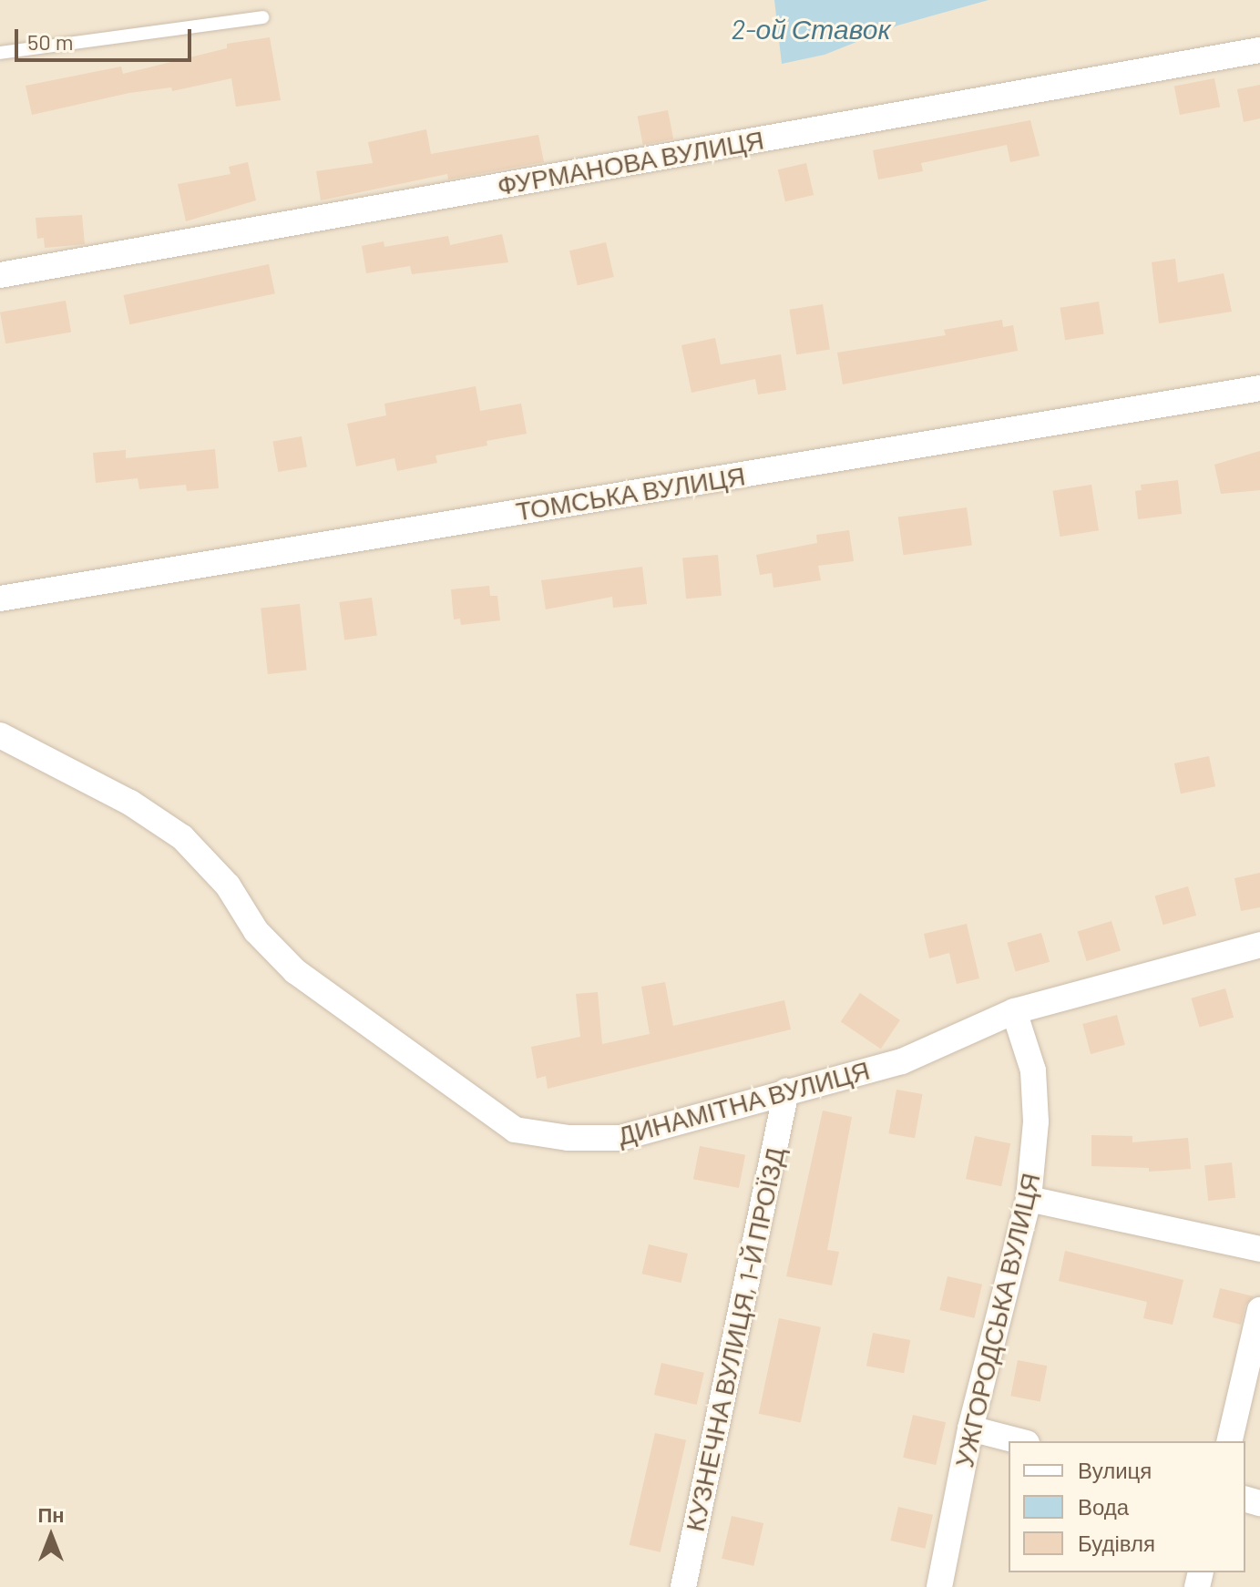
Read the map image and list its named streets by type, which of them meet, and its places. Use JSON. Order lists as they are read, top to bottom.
{
  "streets": {
    "street": [
      "ФУРМАНОВА ВУЛИЦЯ",
      "ТОМСЬКА ВУЛИЦЯ",
      "ДИНАМІТНА ВУЛИЦЯ",
      "УЖГОРОДСЬКА ВУЛИЦЯ",
      "КУЗНЕЧНА ВУЛИЦЯ, 1-Й ПРОЇЗД"
    ]
  },
  "crossings": [
    ["ДИНАМІТНА ВУЛИЦЯ", "УЖГОРОДСЬКА ВУЛИЦЯ"],
    ["ДИНАМІТНА ВУЛИЦЯ", "КУЗНЕЧНА ВУЛИЦЯ, 1-Й ПРОЇЗД"]
  ],
  "water": ["2-ой Ставок"],
  "legend": ["Вулиця", "Вода", "Будівля"],
  "scale_bar": "50 m",
  "north": "top"
}
